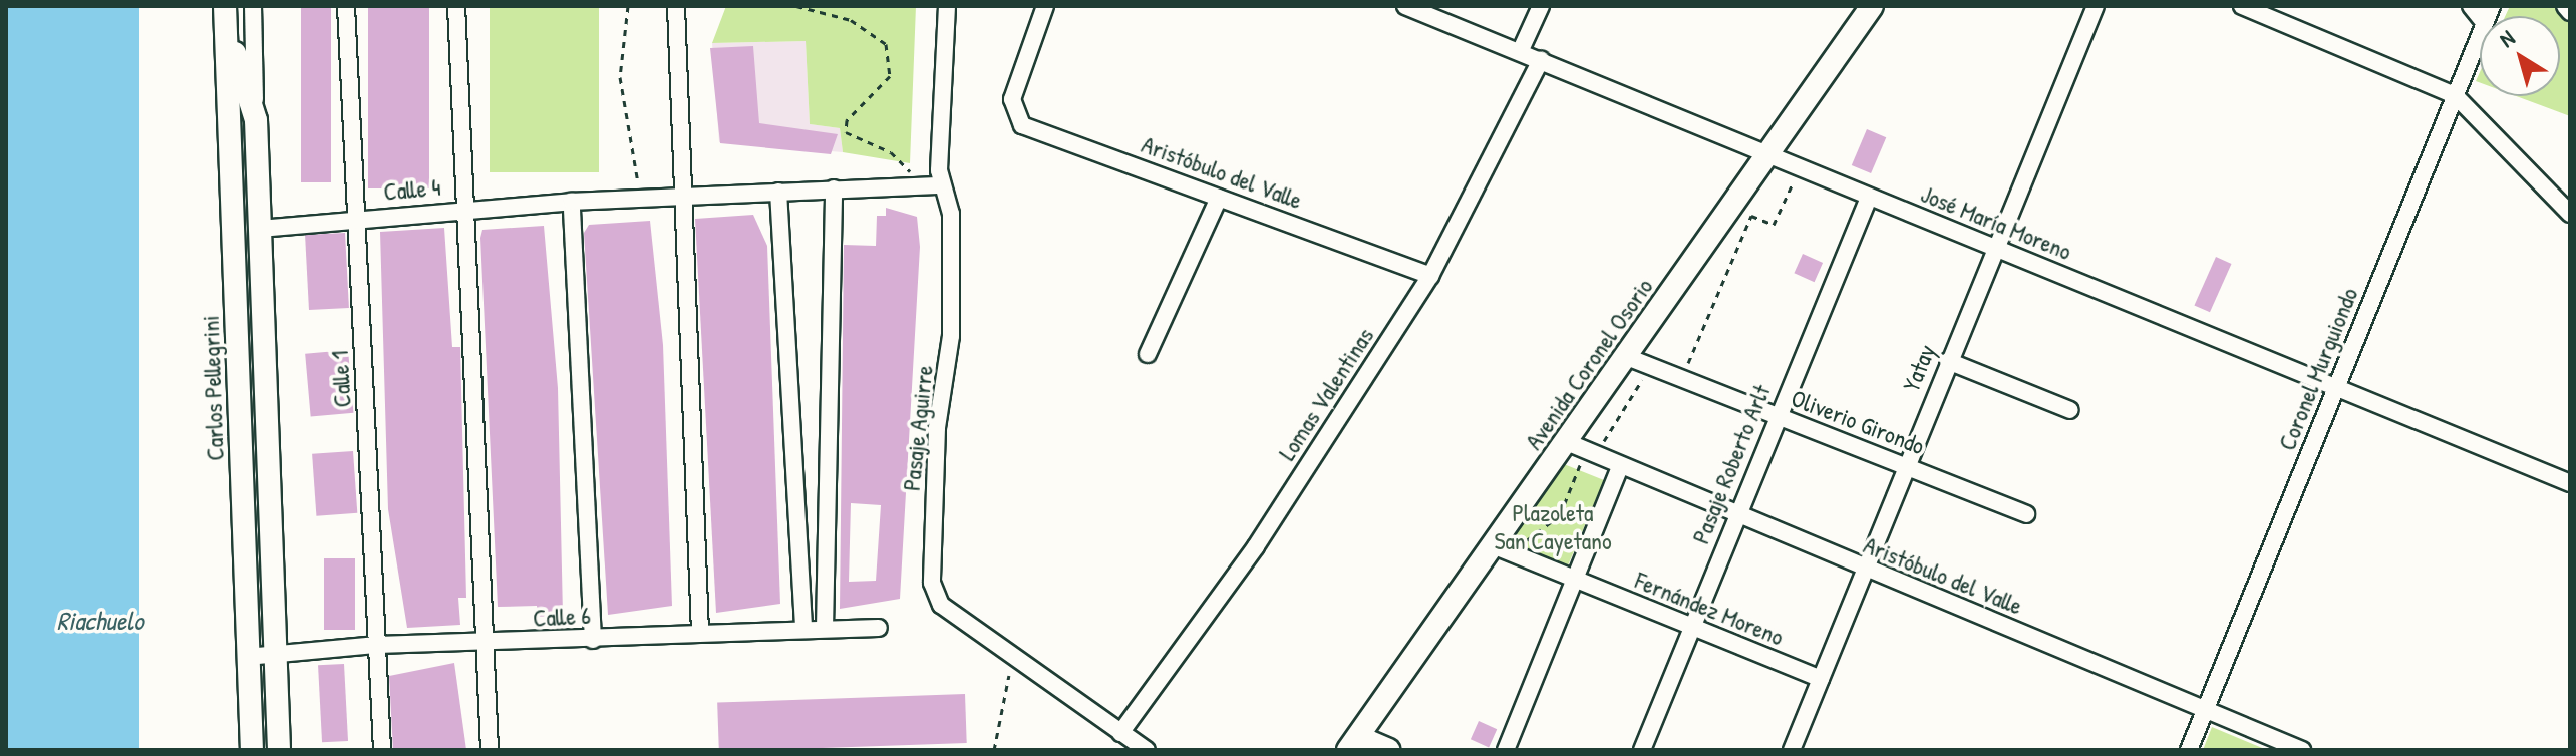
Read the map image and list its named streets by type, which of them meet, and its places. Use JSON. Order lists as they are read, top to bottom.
{
  "streets": {
    "main road": ["Avenida Coronel Osorio", "Carlos Pellegrini"],
    "street": [
      "Aristóbulo del Valle",
      "Calle 4",
      "José María Moreno",
      "Yatay",
      "Coronel Murguiondo",
      "Calle 1",
      "Lomas Valentinas",
      "Oliverio Girondo",
      "Pasaje Aguirre",
      "Pasaje Roberto Arlt",
      "Fernández Moreno",
      "Calle 6"
    ]
  },
  "crossings": [
    ["Aristóbulo del Valle", "Avenida Coronel Osorio"],
    ["Aristóbulo del Valle", "Yatay"],
    ["Aristóbulo del Valle", "Coronel Murguiondo"],
    ["Aristóbulo del Valle", "Lomas Valentinas"],
    ["Aristóbulo del Valle", "Pasaje Roberto Arlt"],
    ["Calle 4", "Calle 1"],
    ["Calle 4", "Carlos Pellegrini"],
    ["Calle 4", "Pasaje Aguirre"],
    ["José María Moreno", "Avenida Coronel Osorio"],
    ["José María Moreno", "Yatay"],
    ["José María Moreno", "Coronel Murguiondo"],
    ["José María Moreno", "Lomas Valentinas"],
    ["José María Moreno", "Pasaje Roberto Arlt"],
    ["Avenida Coronel Osorio", "Oliverio Girondo"],
    ["Avenida Coronel Osorio", "Fernández Moreno"],
    ["Yatay", "Oliverio Girondo"],
    ["Yatay", "Fernández Moreno"],
    ["Calle 1", "Calle 6"],
    ["Carlos Pellegrini", "Calle 6"],
    ["Lomas Valentinas", "Pasaje Aguirre"],
    ["Oliverio Girondo", "Pasaje Roberto Arlt"],
    ["Pasaje Roberto Arlt", "Fernández Moreno"]
  ],
  "water": ["Riachuelo"],
  "parks": ["Plazoleta San Cayetano"],
  "north": "top left"
}
